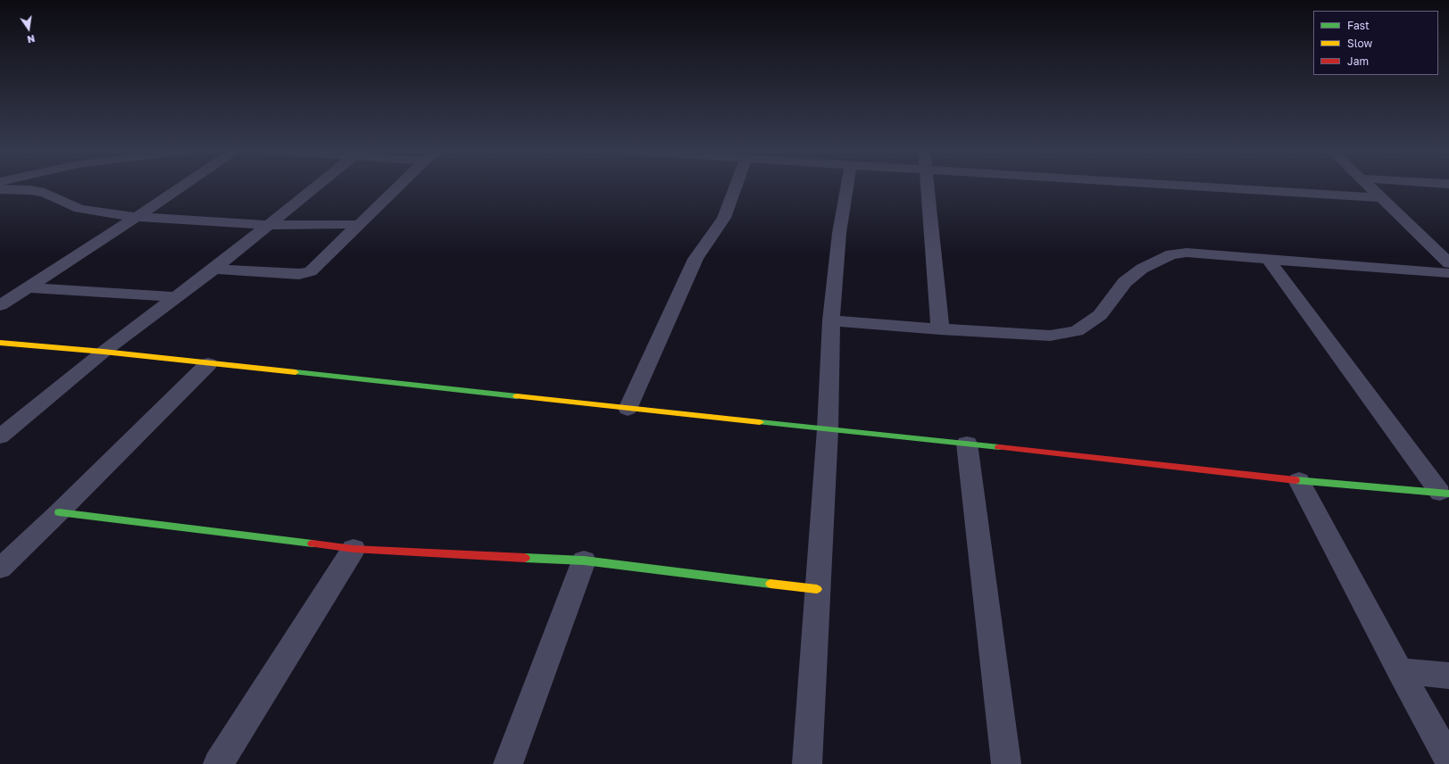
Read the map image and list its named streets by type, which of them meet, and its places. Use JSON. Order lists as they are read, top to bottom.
{
  "legend": ["Fast", "Slow", "Jam"],
  "north": "bottom"
}
